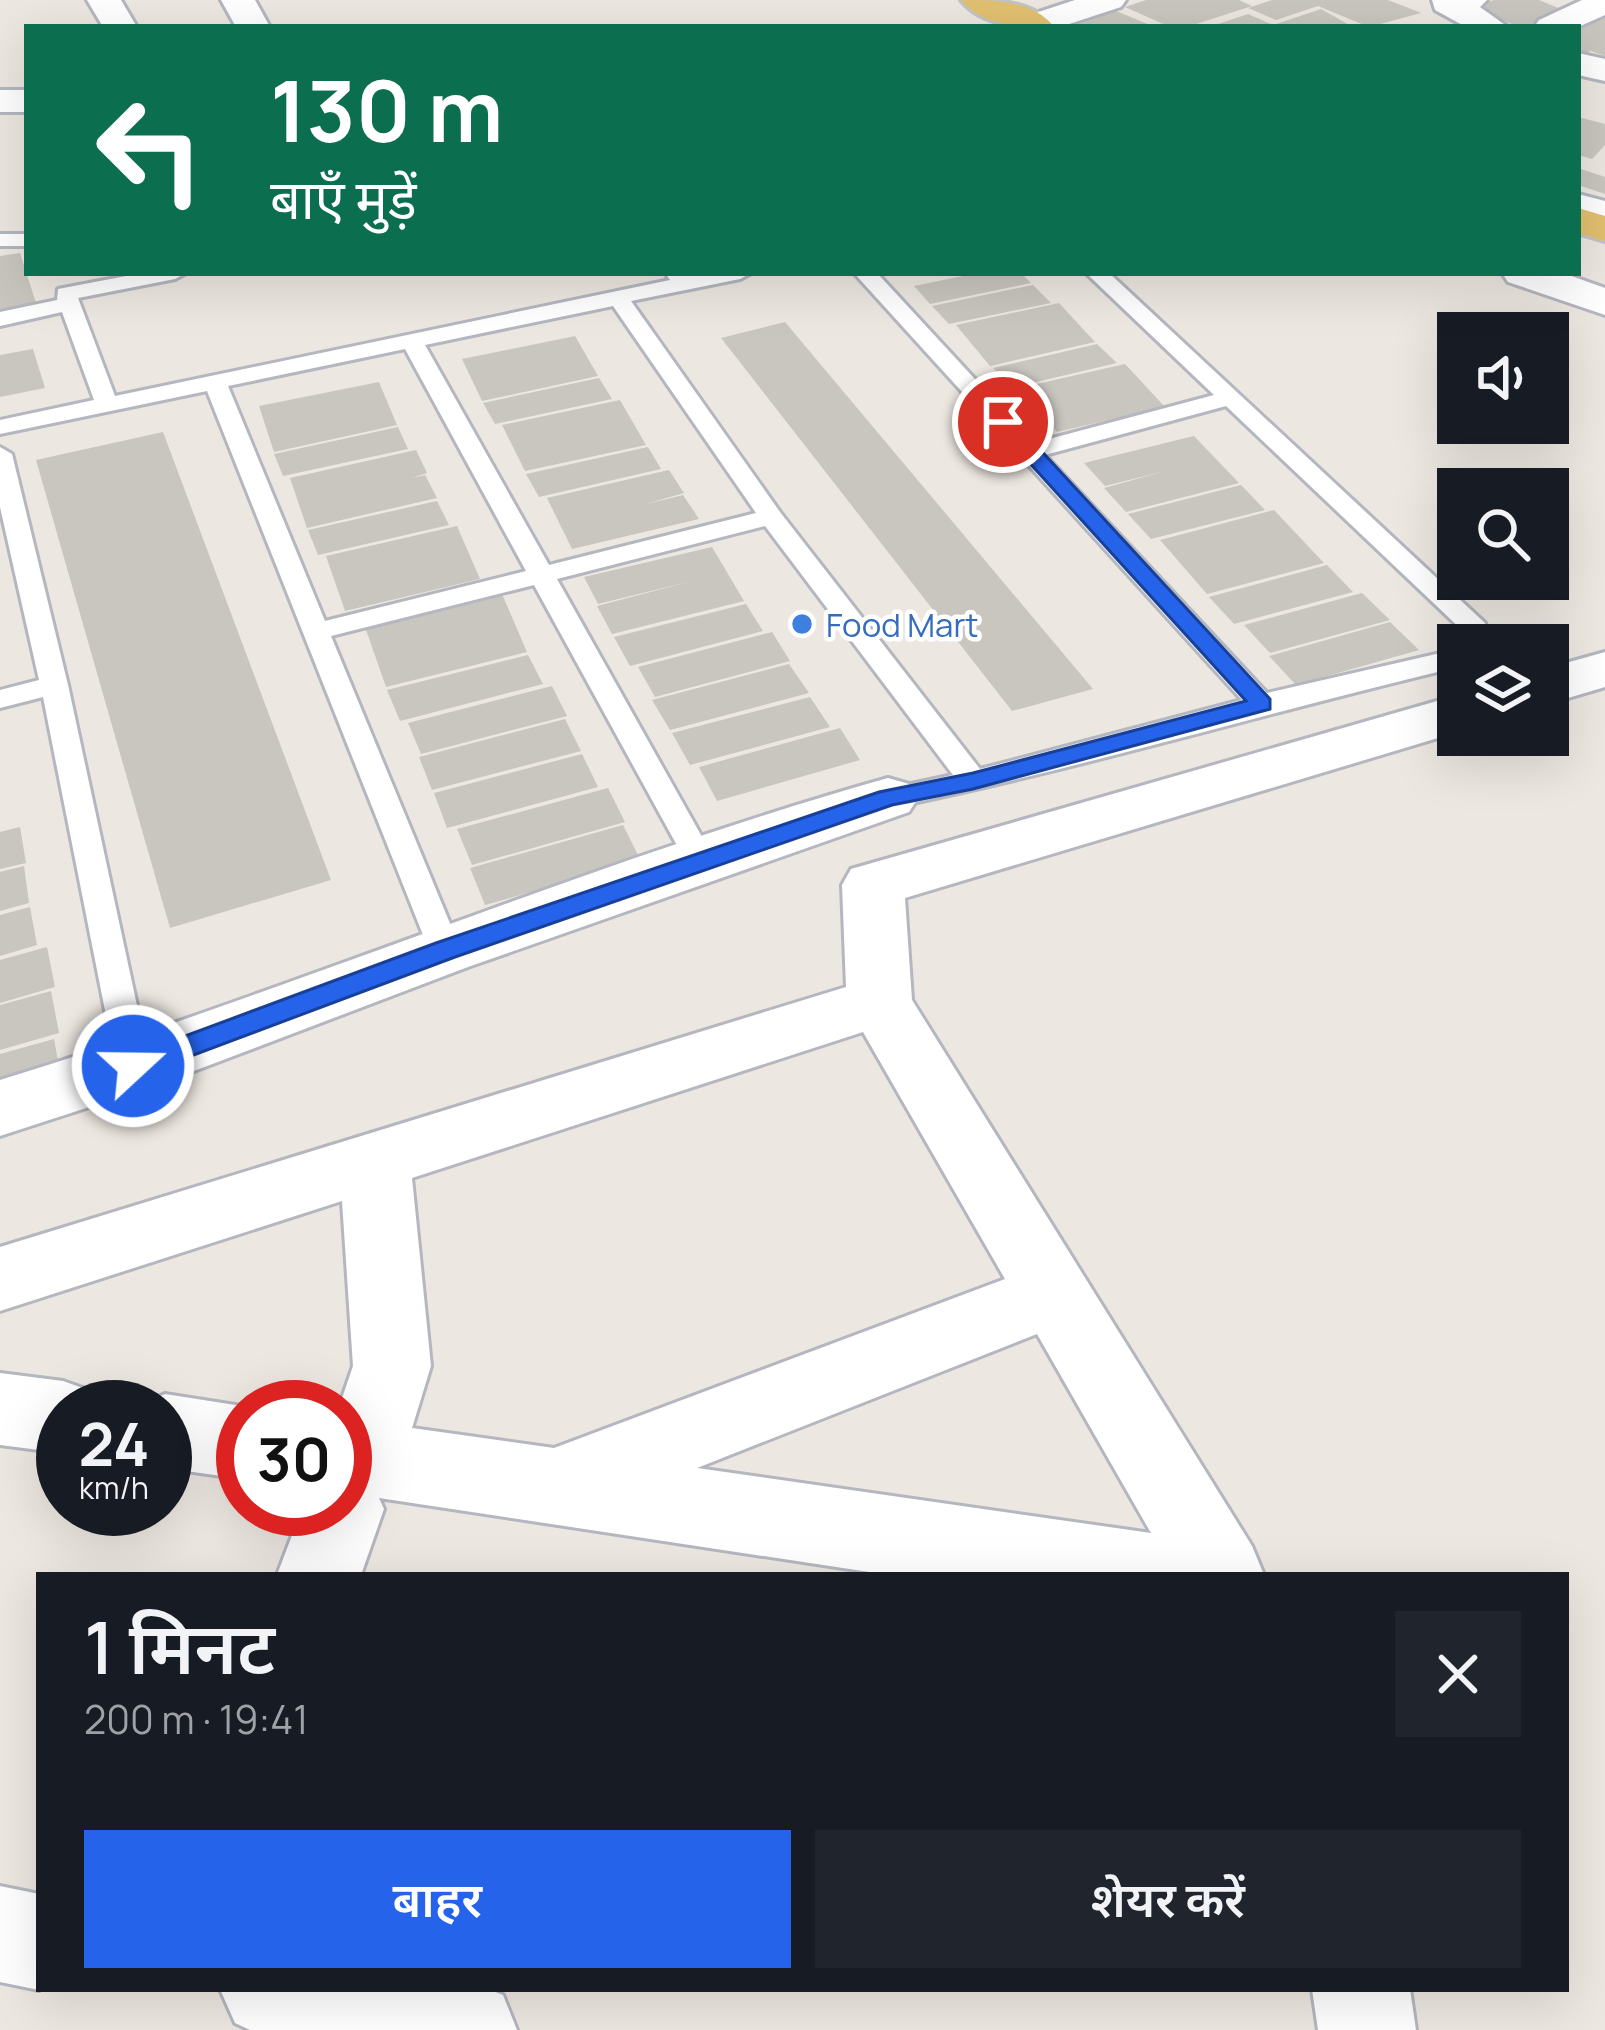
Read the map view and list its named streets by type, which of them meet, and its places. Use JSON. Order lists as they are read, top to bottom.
{
  "places": ["Food Mart"],
  "page": {
    "turn": ["130 m", "बाएँ मुड़ें"],
    "speed": "24 km/h",
    "limit": "30",
    "heading": ["1 मिनट", "200 m · 19:41"],
    "buttons": ["बाहर", "शेयर करें"]
  }
}
